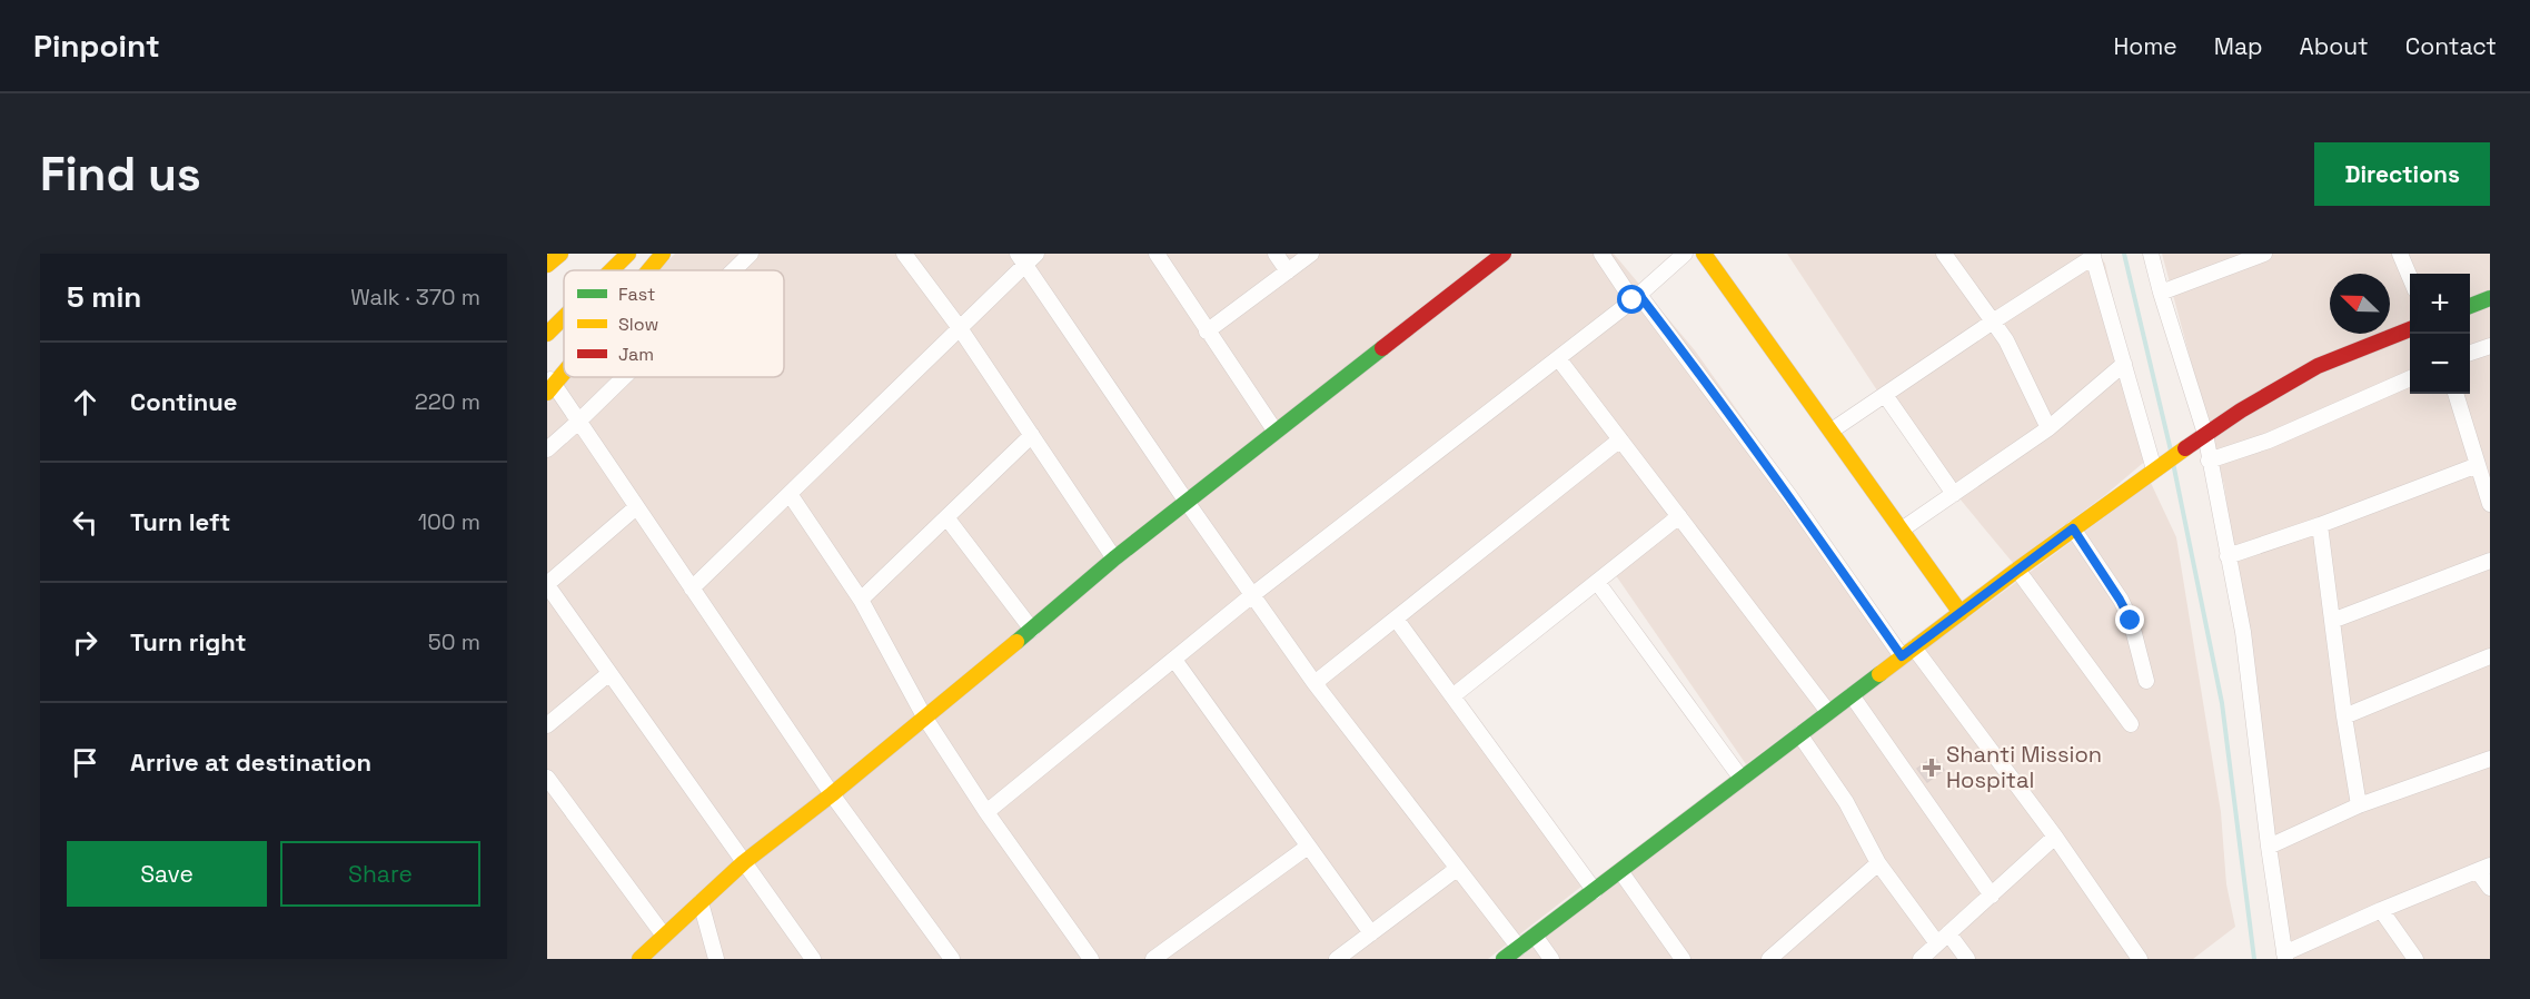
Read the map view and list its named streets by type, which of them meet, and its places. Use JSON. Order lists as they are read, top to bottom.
{
  "places": {
    "health": ["Shanti Mission Hospital"]
  },
  "legend": ["Fast", "Slow", "Jam"],
  "north": "top left",
  "page": {
    "header": "Pinpoint",
    "nav": [
      "Home",
      "Map",
      "About",
      "Contact"
    ],
    "buttons": [
      "Directions",
      ["Save", "Share"]
    ],
    "title": "Find us",
    "heading": ["5 min", "Walk · 370 m"],
    "map_buttons": ["+", "−"],
    "list": [
      ["Continue", "220 m"],
      ["Turn left", "100 m"],
      ["Turn right", "50 m"],
      "Arrive at destination"
    ]
  }
}
